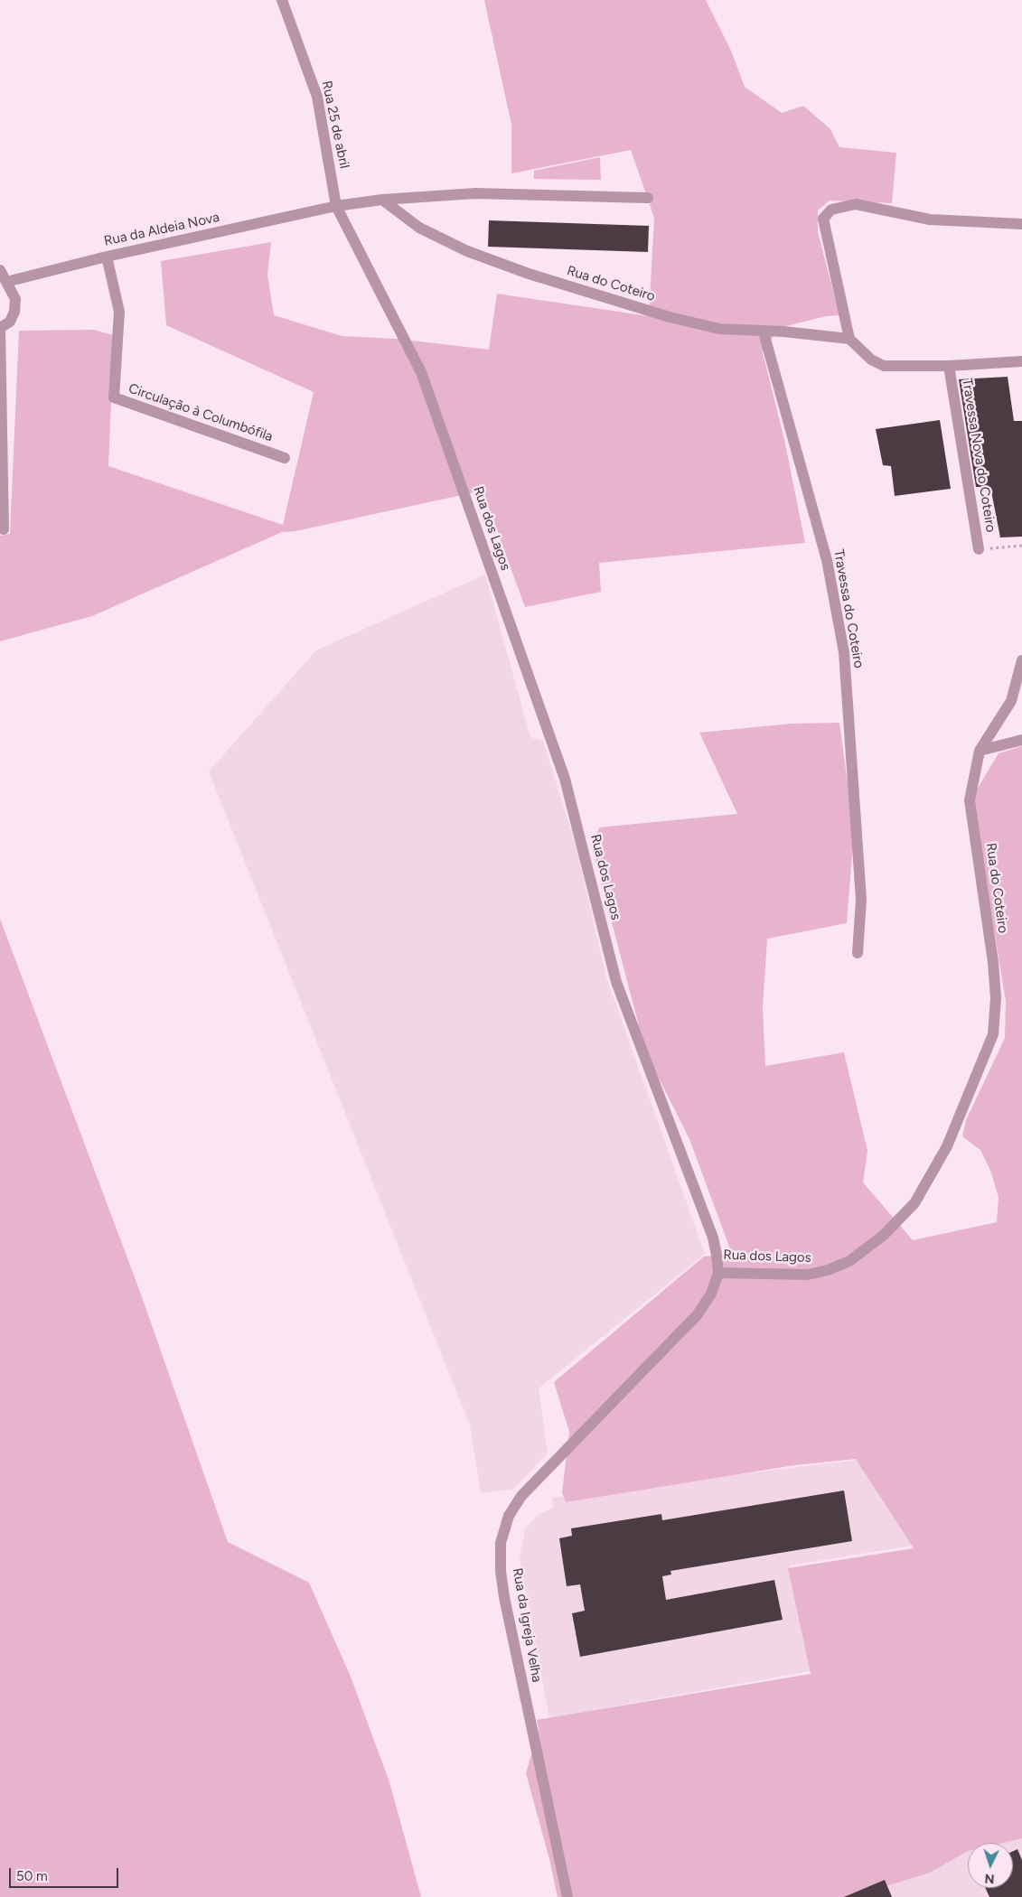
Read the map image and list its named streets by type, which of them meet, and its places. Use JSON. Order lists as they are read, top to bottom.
{
  "streets": {
    "street": [
      "Rua 25 de abril",
      "Rua da Aldeia Nova",
      "Rua do Coteiro",
      "Circulação à Columbófila",
      "Travessa Nova do Coteiro",
      "Rua dos Lagos",
      "Travessa do Coteiro",
      "Rua da Igreja Velha"
    ]
  },
  "crossings": [
    ["Rua 25 de abril", "Rua da Aldeia Nova"],
    ["Rua 25 de abril", "Rua dos Lagos"],
    ["Rua da Aldeia Nova", "Rua do Coteiro"],
    ["Rua da Aldeia Nova", "Circulação à Columbófila"],
    ["Rua da Aldeia Nova", "Rua dos Lagos"],
    ["Rua do Coteiro", "Rua dos Lagos"],
    ["Rua do Coteiro", "Travessa do Coteiro"],
    ["Rua dos Lagos", "Rua da Igreja Velha"]
  ],
  "scale_bar": "50 m",
  "north": "bottom"
}
